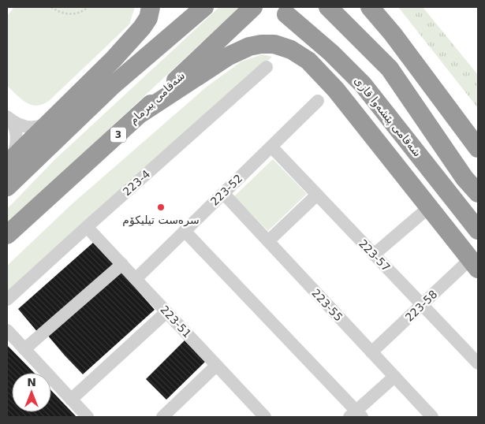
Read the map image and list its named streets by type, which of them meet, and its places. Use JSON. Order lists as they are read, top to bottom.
{
  "streets": {
    "highway": ["شەقامی پیرمام", "شەقامی پێشەوا قازی", "3"],
    "street": [
      "223-4",
      "223-52",
      "223-57",
      "223-55",
      "223-58",
      "223-51"
    ]
  },
  "crossings": [
    ["223-4", "223-51"],
    ["223-52", "223-57"],
    ["223-52", "223-55"],
    ["223-52", "223-51"],
    ["223-57", "223-58"],
    ["223-55", "223-58"]
  ],
  "places": ["سره‌ست تیلیکۆم"],
  "north": "top"
}
